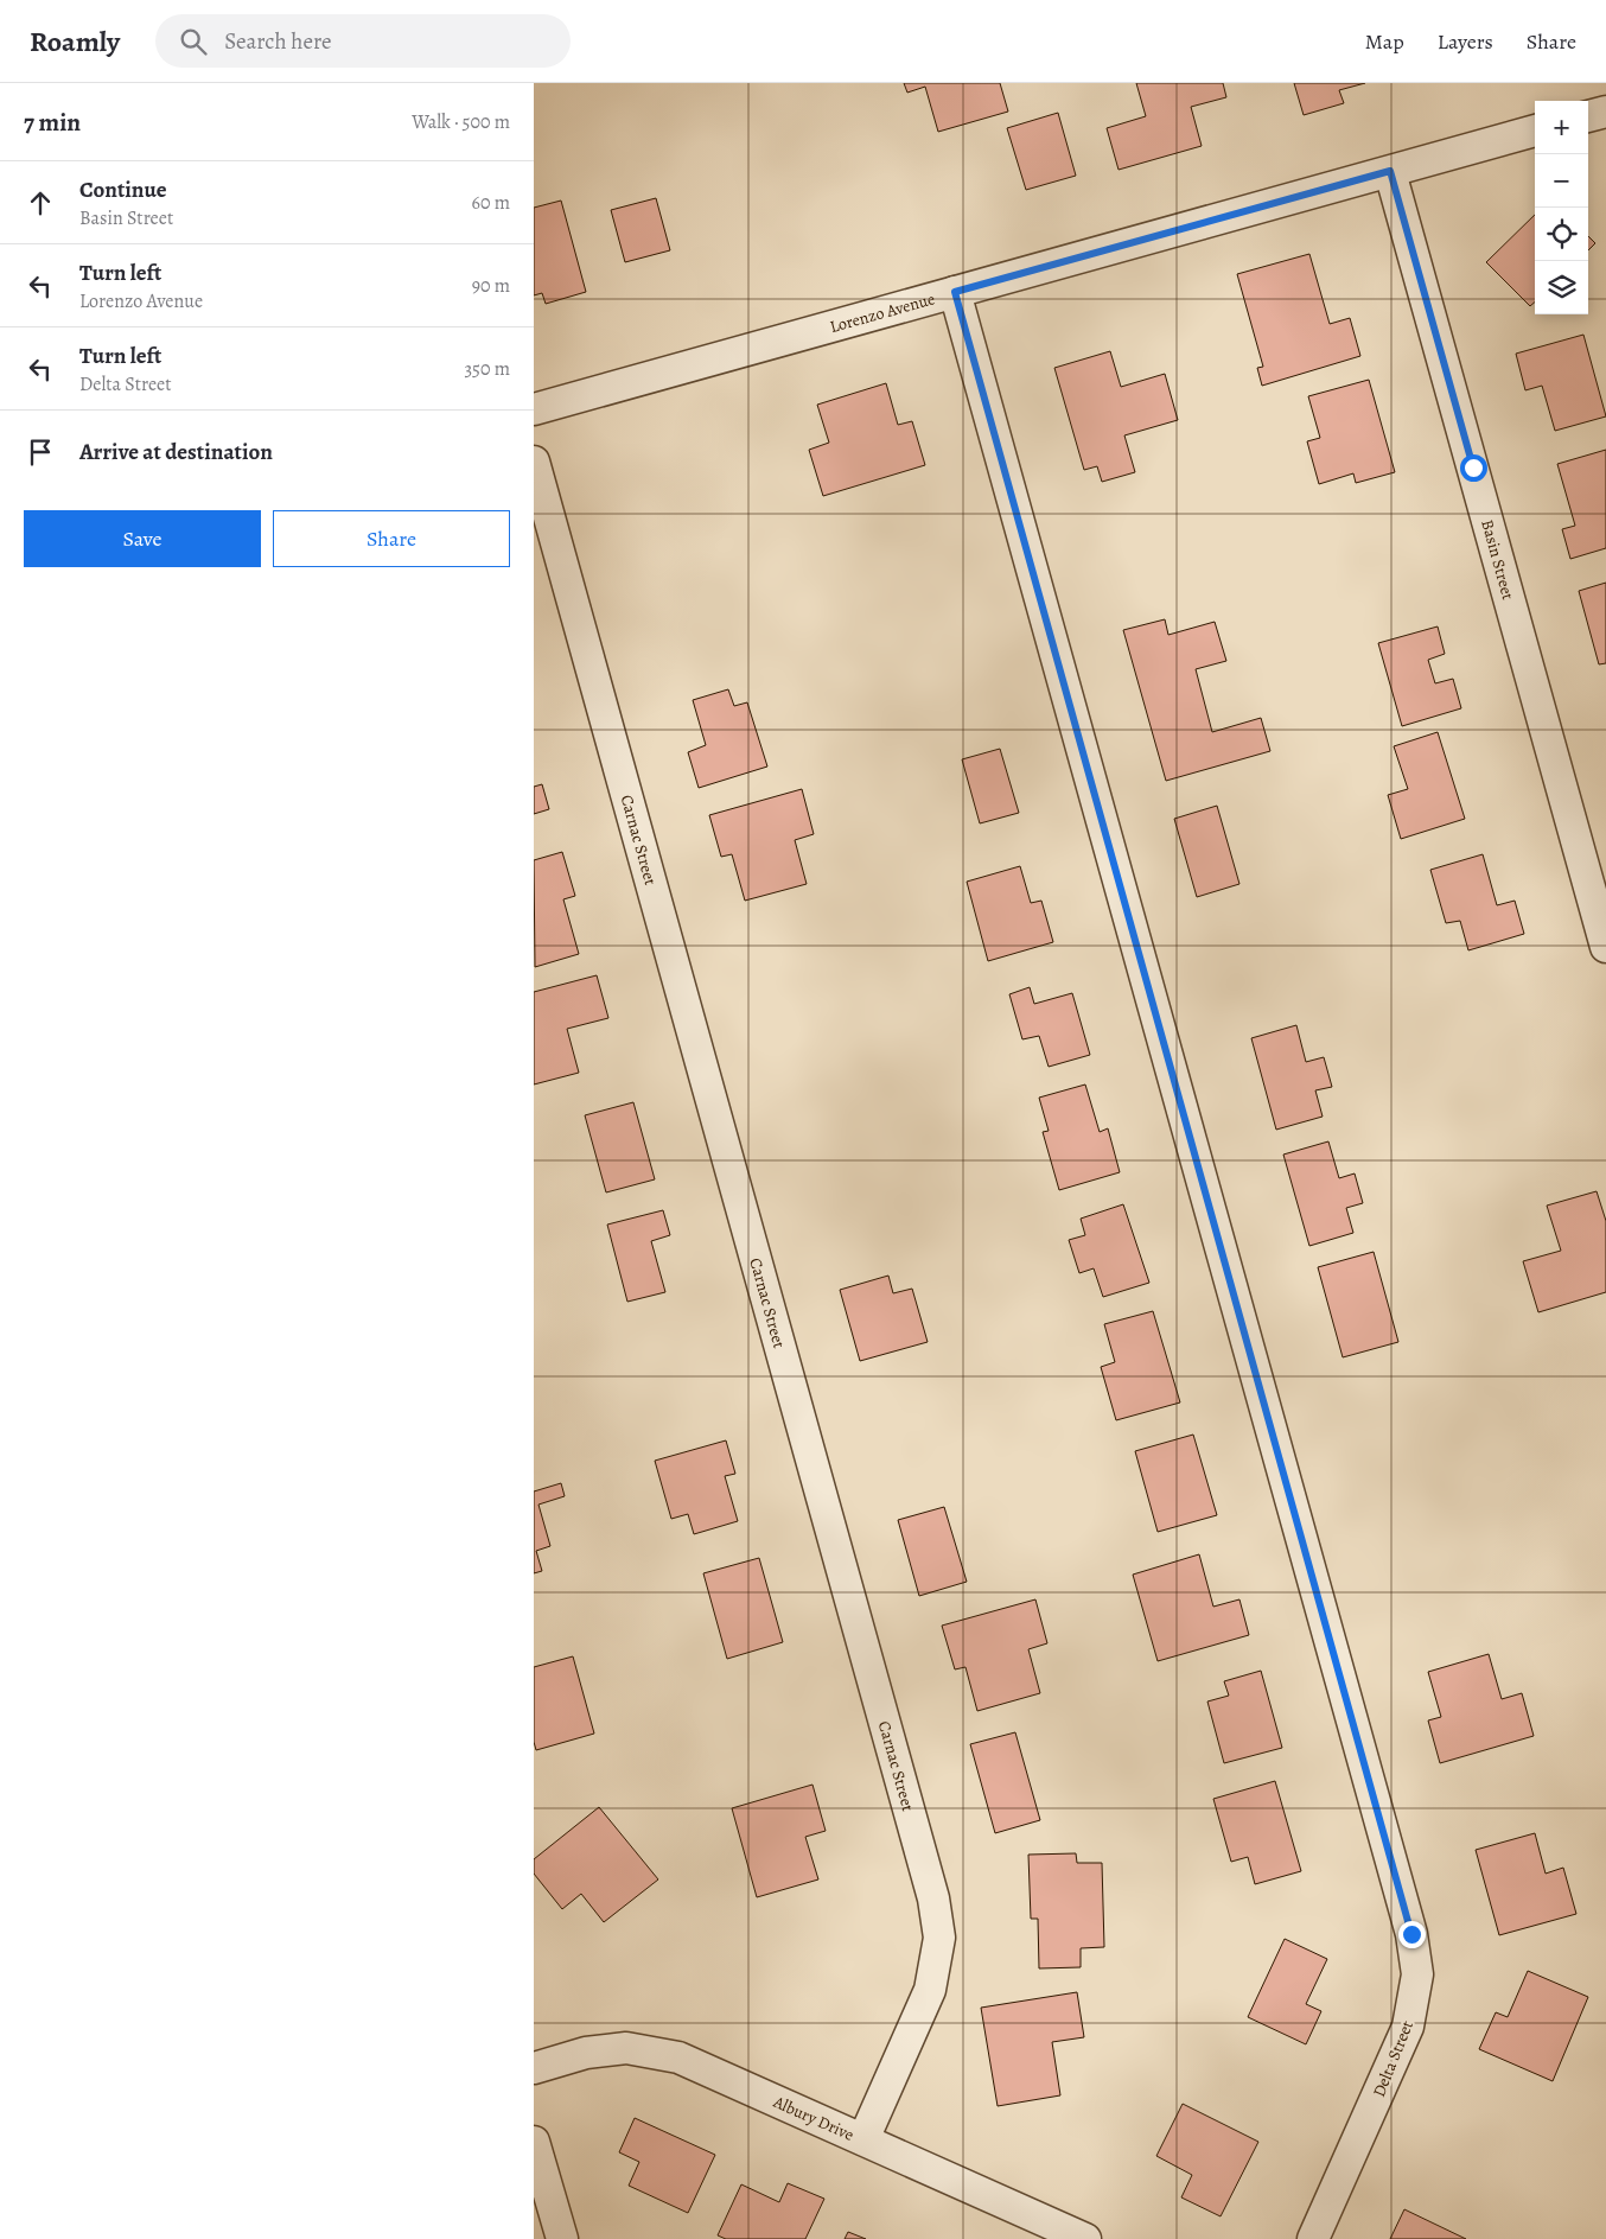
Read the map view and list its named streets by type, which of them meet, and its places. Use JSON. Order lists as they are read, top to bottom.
{
  "streets": {
    "street": [
      "Lorenzo Avenue",
      "Basin Street",
      "Carnac Street",
      "Delta Street",
      "Albury Drive"
    ]
  },
  "crossings": [
    ["Lorenzo Avenue", "Basin Street"],
    ["Lorenzo Avenue", "Delta Street"],
    ["Carnac Street", "Albury Drive"]
  ],
  "page": {
    "header": "Roamly",
    "search": "Search here",
    "nav": ["Map", "Layers", "Share"],
    "heading": ["7 min", "Walk · 500 m"],
    "map_buttons": ["+", "−"],
    "list": [
      ["Continue", "Basin Street", "60 m"],
      ["Turn left", "Lorenzo Avenue", "90 m"],
      ["Turn left", "Delta Street", "350 m"],
      "Arrive at destination"
    ],
    "buttons": ["Save", "Share"]
  }
}
